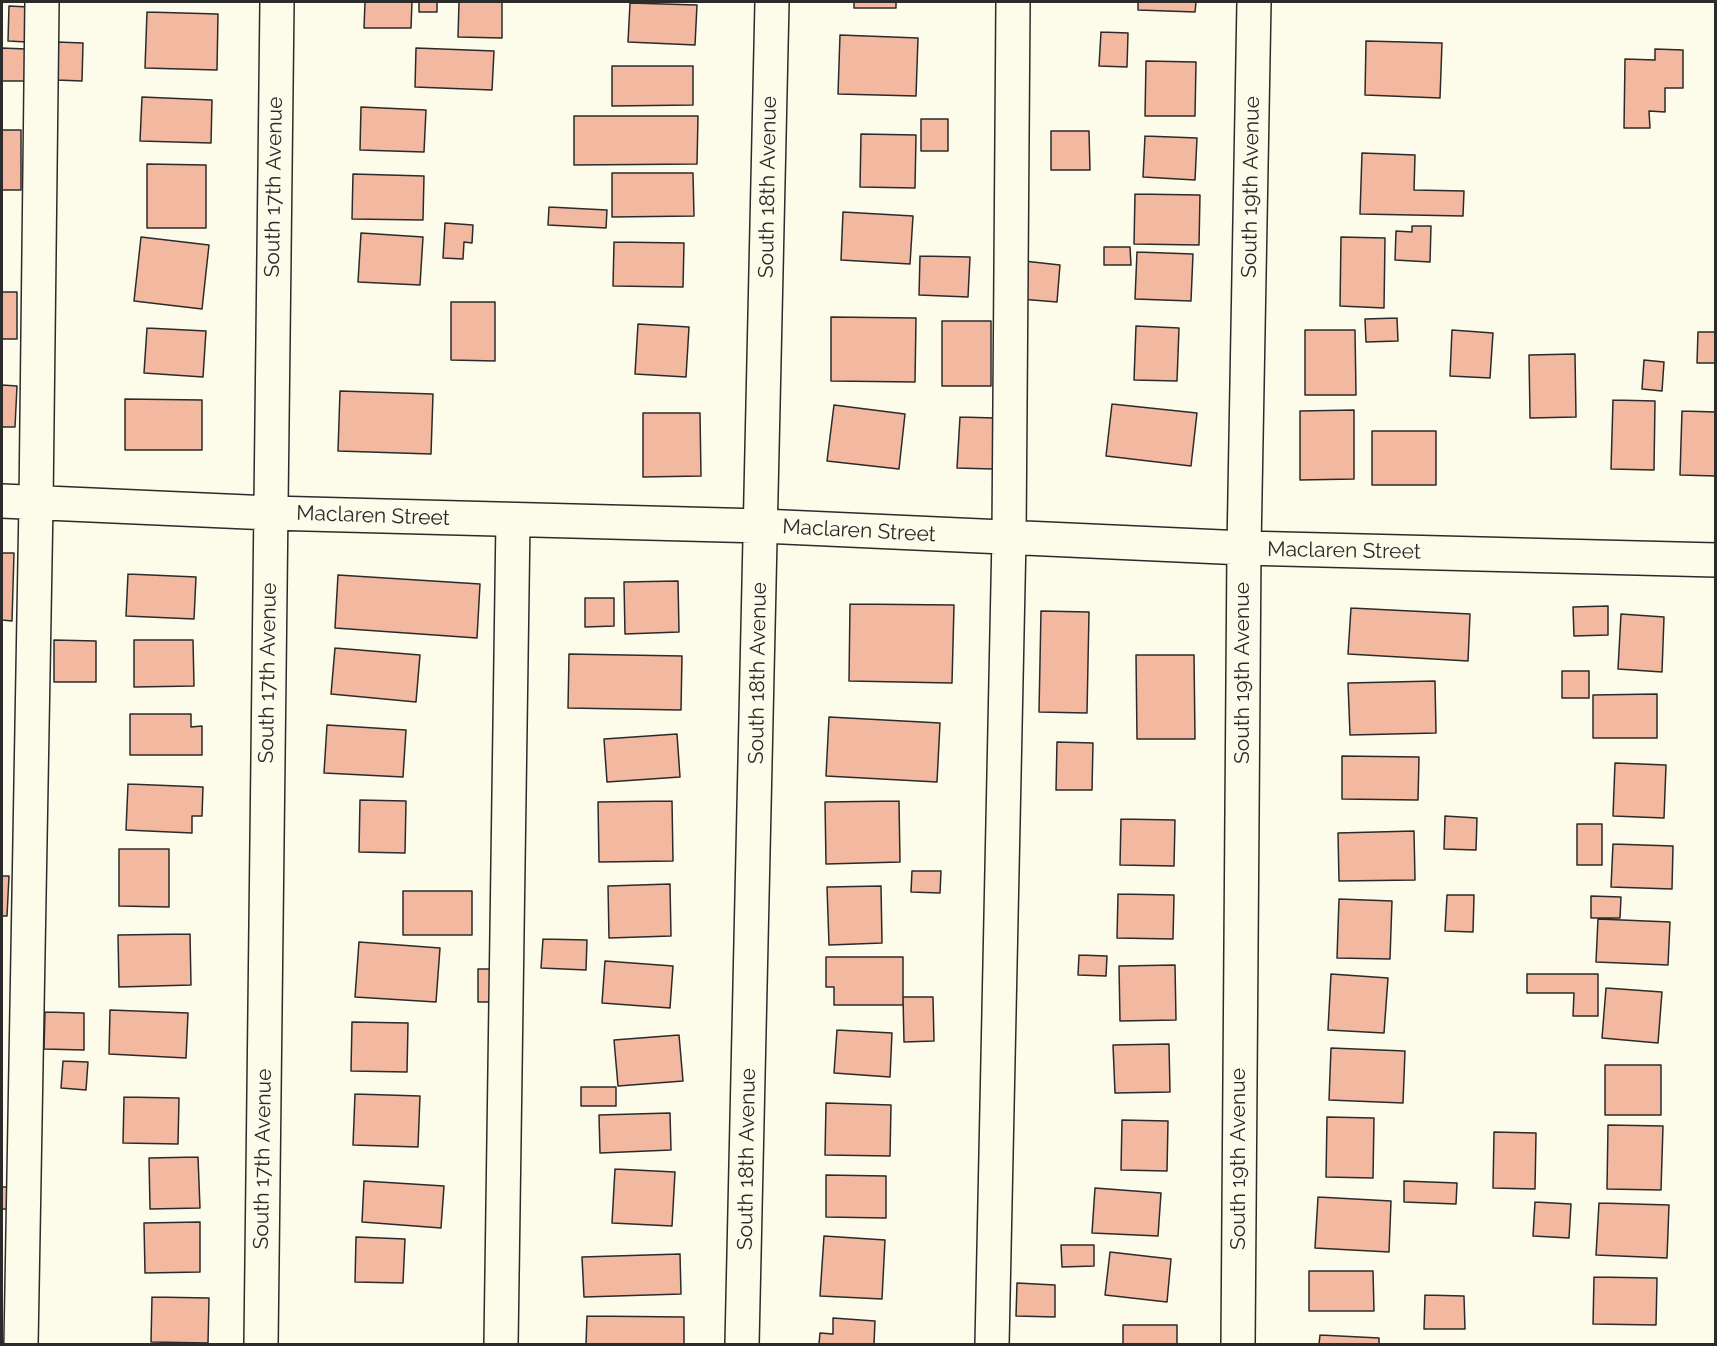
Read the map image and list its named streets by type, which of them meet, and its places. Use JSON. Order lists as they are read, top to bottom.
{
  "streets": {
    "street": [
      "South 17th Avenue",
      "South 18th Avenue",
      "South 19th Avenue",
      "Maclaren Street"
    ]
  },
  "crossings": [
    ["South 17th Avenue", "Maclaren Street"],
    ["South 18th Avenue", "Maclaren Street"],
    ["South 19th Avenue", "Maclaren Street"]
  ]
}
